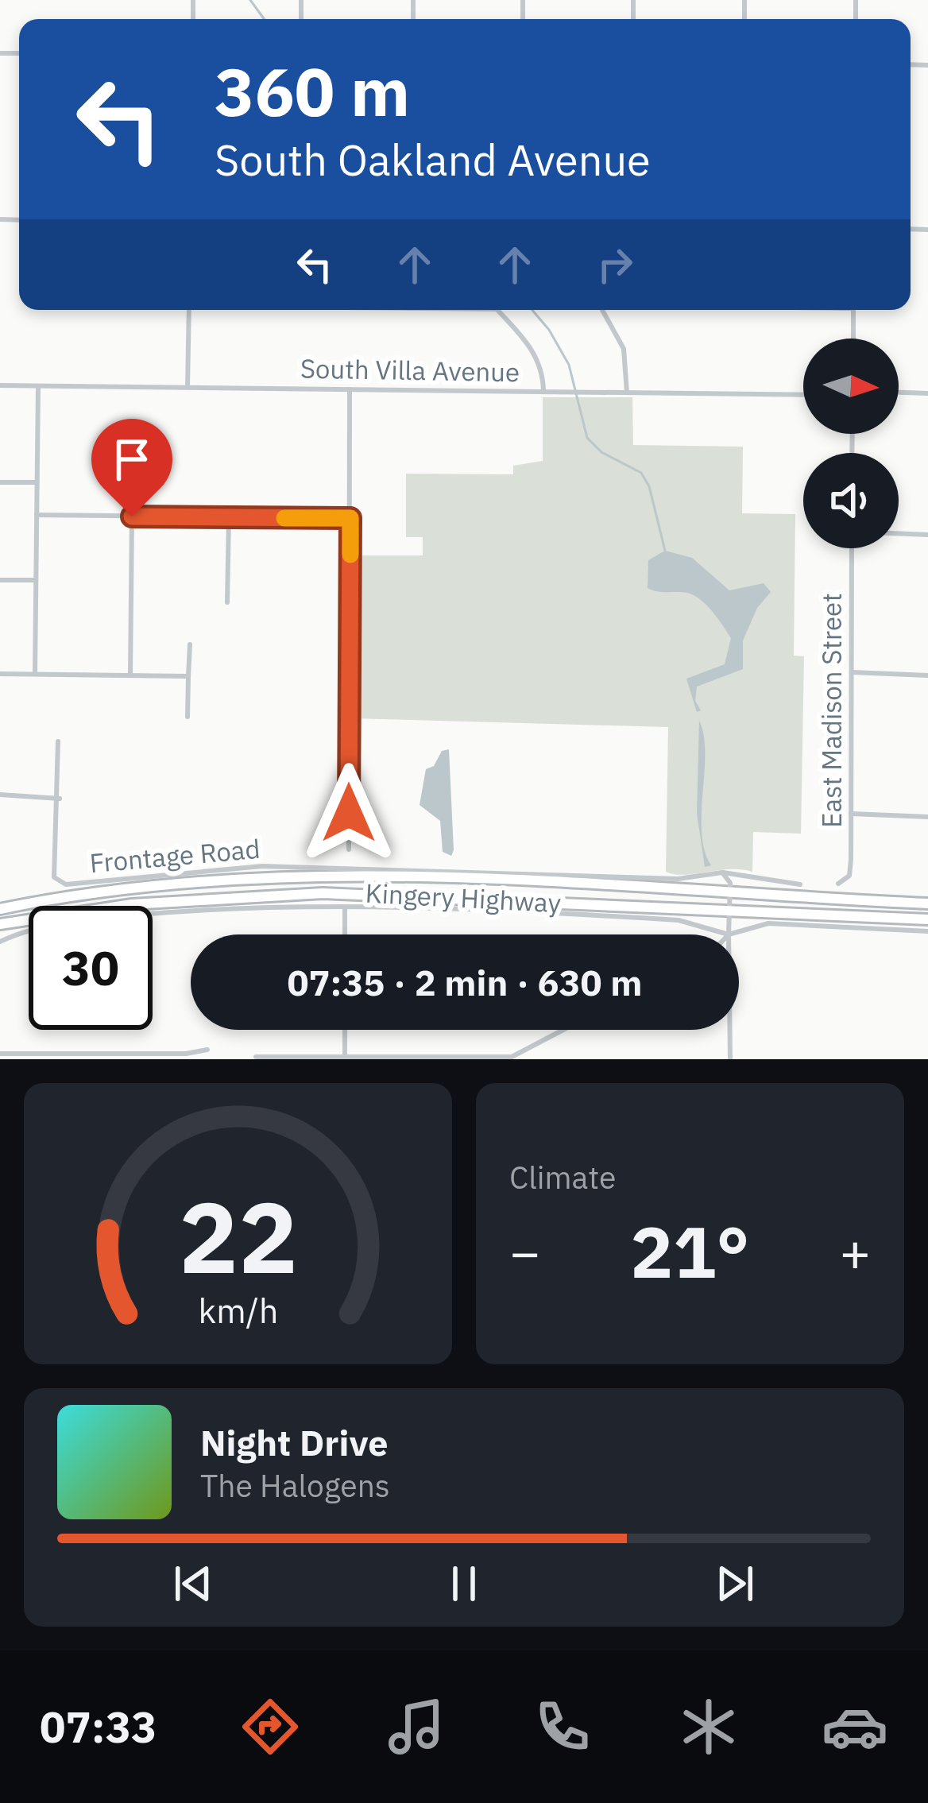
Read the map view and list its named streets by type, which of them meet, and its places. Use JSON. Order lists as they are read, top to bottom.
{
  "streets": {
    "highway": ["Kingery Highway"],
    "street": ["South Villa Avenue", "East Madison Street", "Frontage Road"]
  },
  "north": "right",
  "page": {
    "turn": ["360 m", "South Oakland Avenue"],
    "limit": "30",
    "trip": "07:35 · 2 min · 630 m",
    "tile": "Climate",
    "heat": ["−", "21°", "+"],
    "song": ["Night Drive", "The Halogens"],
    "tabs": "07:33",
    "gauge": ["22", "km/h"]
  }
}
